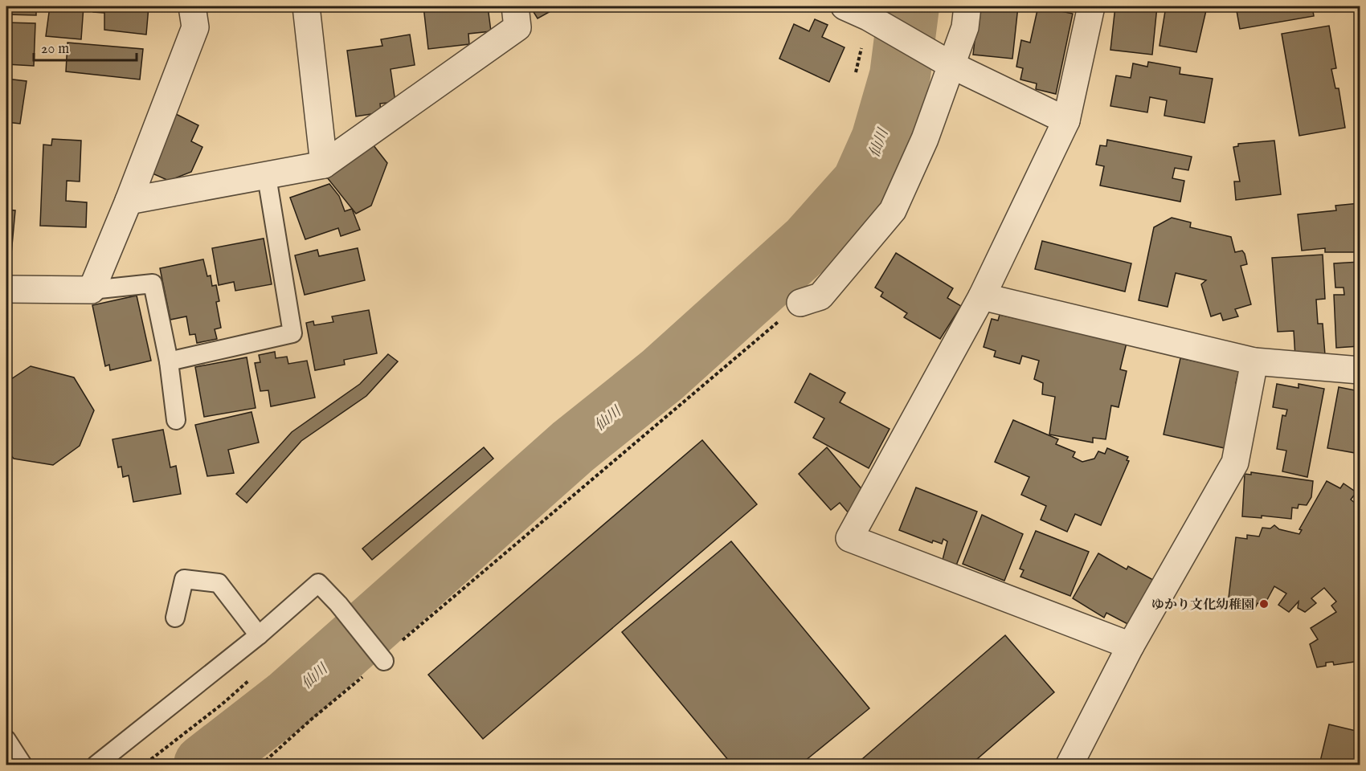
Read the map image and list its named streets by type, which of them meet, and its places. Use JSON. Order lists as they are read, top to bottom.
{
  "water": ["仙川"],
  "places": ["ゆかり文化幼稚園"],
  "scale_bar": "20 m"
}
